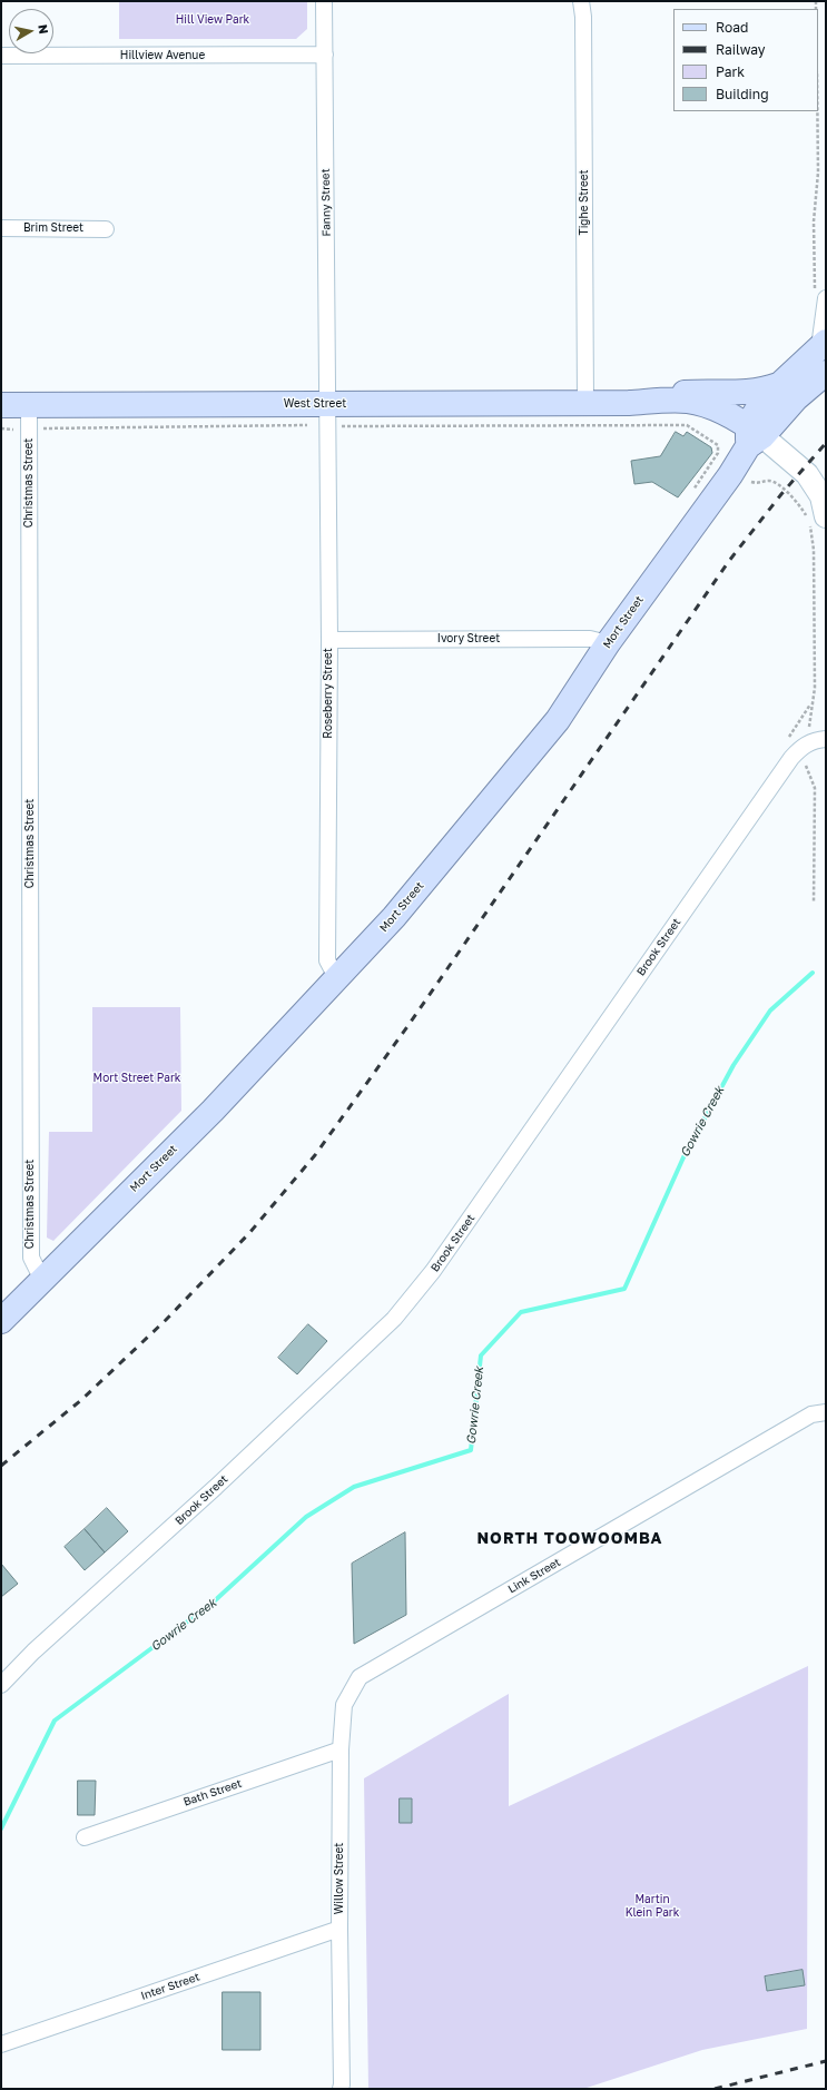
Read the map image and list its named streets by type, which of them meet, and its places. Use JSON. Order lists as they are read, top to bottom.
{
  "streets": {
    "main road": ["West Street", "Mort Street"],
    "street": [
      "Hillview Avenue",
      "Fanny Street",
      "Tighe Street",
      "Brim Street",
      "Christmas Street",
      "Ivory Street",
      "Roseberry Street",
      "Brook Street",
      "Link Street",
      "Bath Street",
      "Willow Street",
      "Inter Street"
    ]
  },
  "crossings": [
    ["Hillview Avenue", "Fanny Street"],
    ["Fanny Street", "West Street"],
    ["Fanny Street", "Roseberry Street"],
    ["Tighe Street", "West Street"],
    ["West Street", "Christmas Street"],
    ["West Street", "Mort Street"],
    ["West Street", "Roseberry Street"],
    ["Christmas Street", "Mort Street"],
    ["Mort Street", "Ivory Street"],
    ["Mort Street", "Roseberry Street"],
    ["Ivory Street", "Roseberry Street"],
    ["Link Street", "Willow Street"],
    ["Bath Street", "Willow Street"],
    ["Willow Street", "Inter Street"]
  ],
  "districts": ["NORTH TOOWOOMBA"],
  "water": ["Gowrie Creek"],
  "parks": ["Hill View Park", "Mort Street Park", "Martin Klein Park"],
  "legend": [
    "Road",
    "Railway",
    "Park",
    "Building"
  ],
  "north": "right"
}
